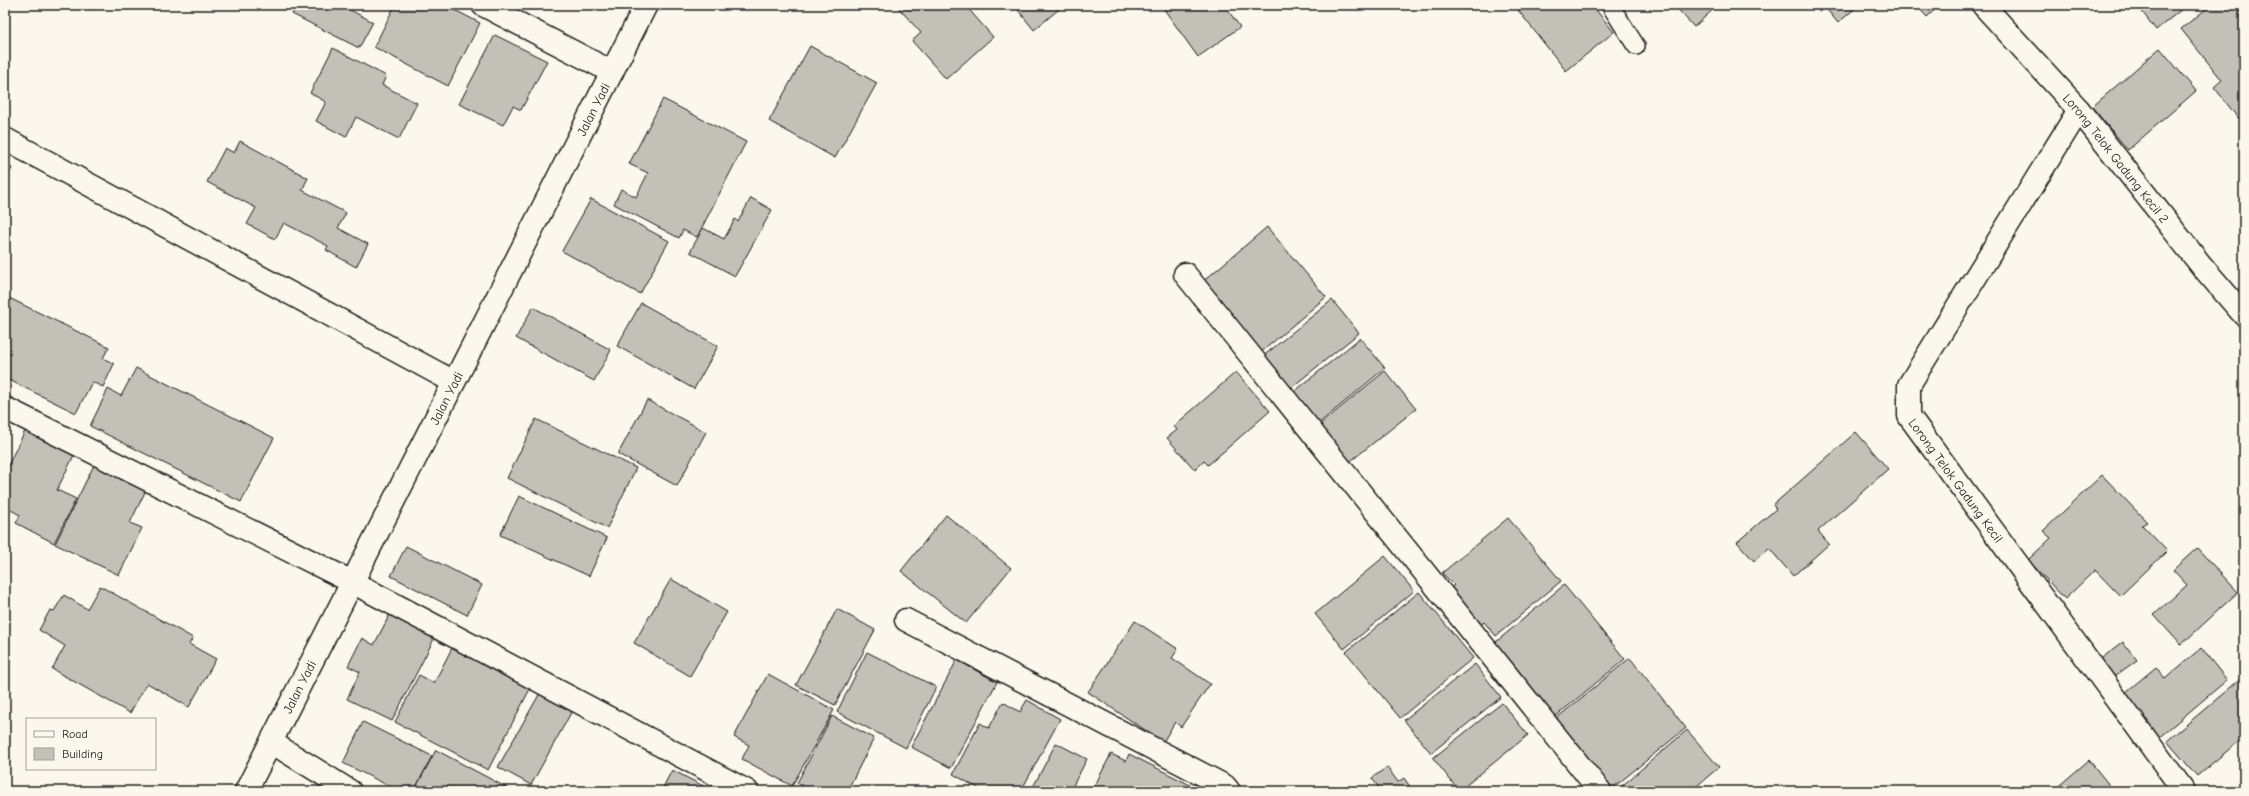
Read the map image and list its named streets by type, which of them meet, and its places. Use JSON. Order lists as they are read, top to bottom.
{
  "streets": {
    "street": ["Jalan Yadi", "Lorong Telok Gadung Kecil 2", "Lorong Telok Gadung Kecil"]
  },
  "crossings": [
    ["Lorong Telok Gadung Kecil 2", "Lorong Telok Gadung Kecil"]
  ],
  "legend": ["Road", "Building"]
}
